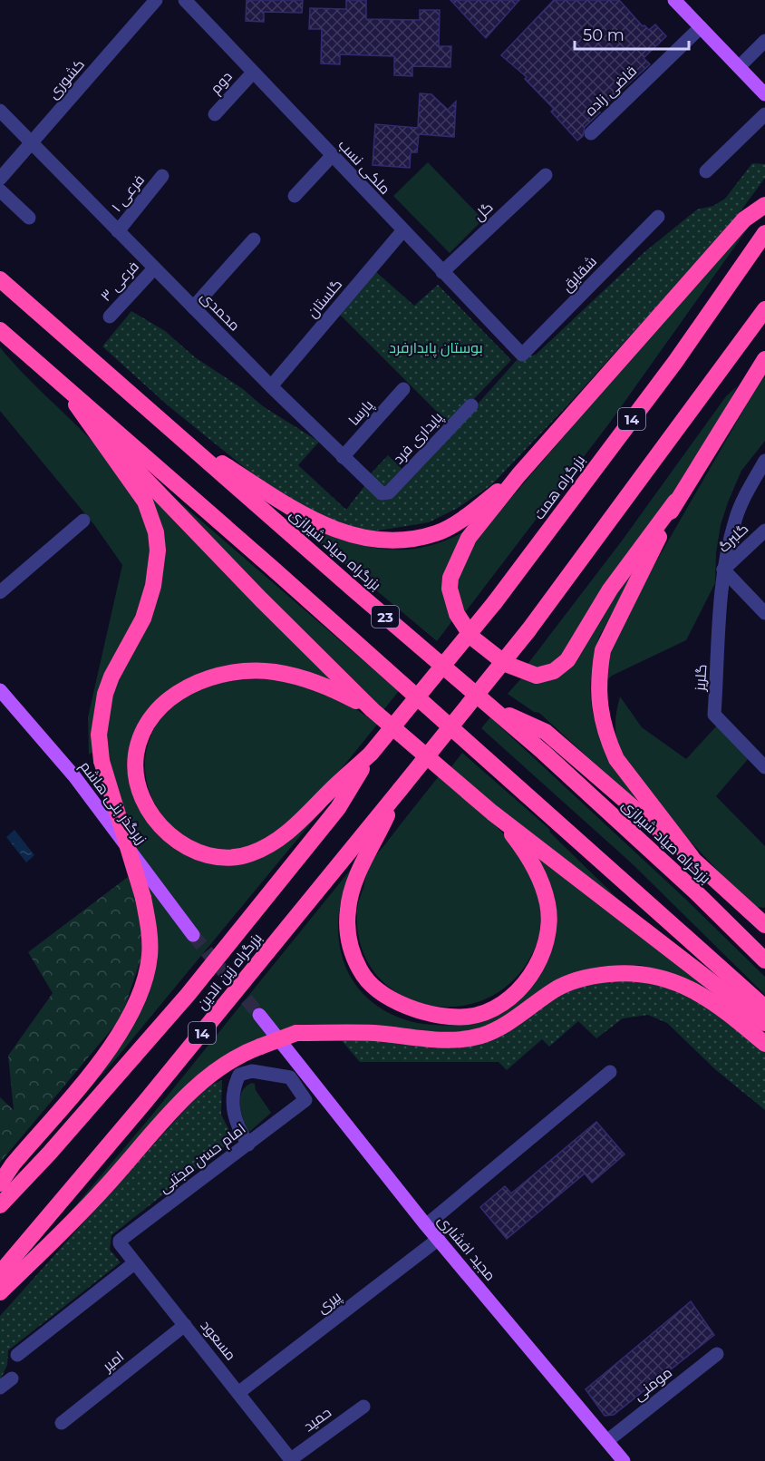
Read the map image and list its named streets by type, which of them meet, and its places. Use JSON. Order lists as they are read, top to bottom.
{
  "streets": {
    "highway": [
      "14",
      "بزرگراه همت",
      "بزرگراه صیاد شیرازی",
      "23",
      "بزرگراه زین الدین"
    ],
    "main road": ["زیرگذر بنی هاشم", "مجید افشاری"],
    "street": [
      "کشوری",
      "دوم",
      "قاضی زاده",
      "ملکی نسب",
      "فرعی ۱",
      "گل",
      "شقایق",
      "فرعی ۳",
      "گلستان",
      "محمدی",
      "پارسا",
      "پایداری فرد",
      "گلبرگ",
      "گلریز",
      "امام حسن مجتبی",
      "پیری",
      "مسعود",
      "امیر",
      "مومنی",
      "حمید"
    ]
  },
  "crossings": [
    ["کشوری", "محمدی"],
    ["دوم", "ملکی نسب"],
    ["ملکی نسب", "گل"],
    ["ملکی نسب", "شقایق"],
    ["ملکی نسب", "گلستان"],
    ["فرعی ۱", "محمدی"],
    ["فرعی ۳", "محمدی"],
    ["گلستان", "محمدی"],
    ["محمدی", "پارسا"],
    ["محمدی", "پایداری فرد"],
    ["14", "بزرگراه زین الدین"],
    ["بزرگراه همت", "بزرگراه زین الدین"],
    ["گلبرگ", "گلریز"],
    ["امام حسن مجتبی", "مسعود"],
    ["مجید افشاری", "پیری"],
    ["مجید افشاری", "مومنی"],
    ["پیری", "مسعود"],
    ["مسعود", "امیر"],
    ["مسعود", "حمید"]
  ],
  "parks": ["بوستان پایدارفرد"],
  "scale_bar": "50 m"
}
